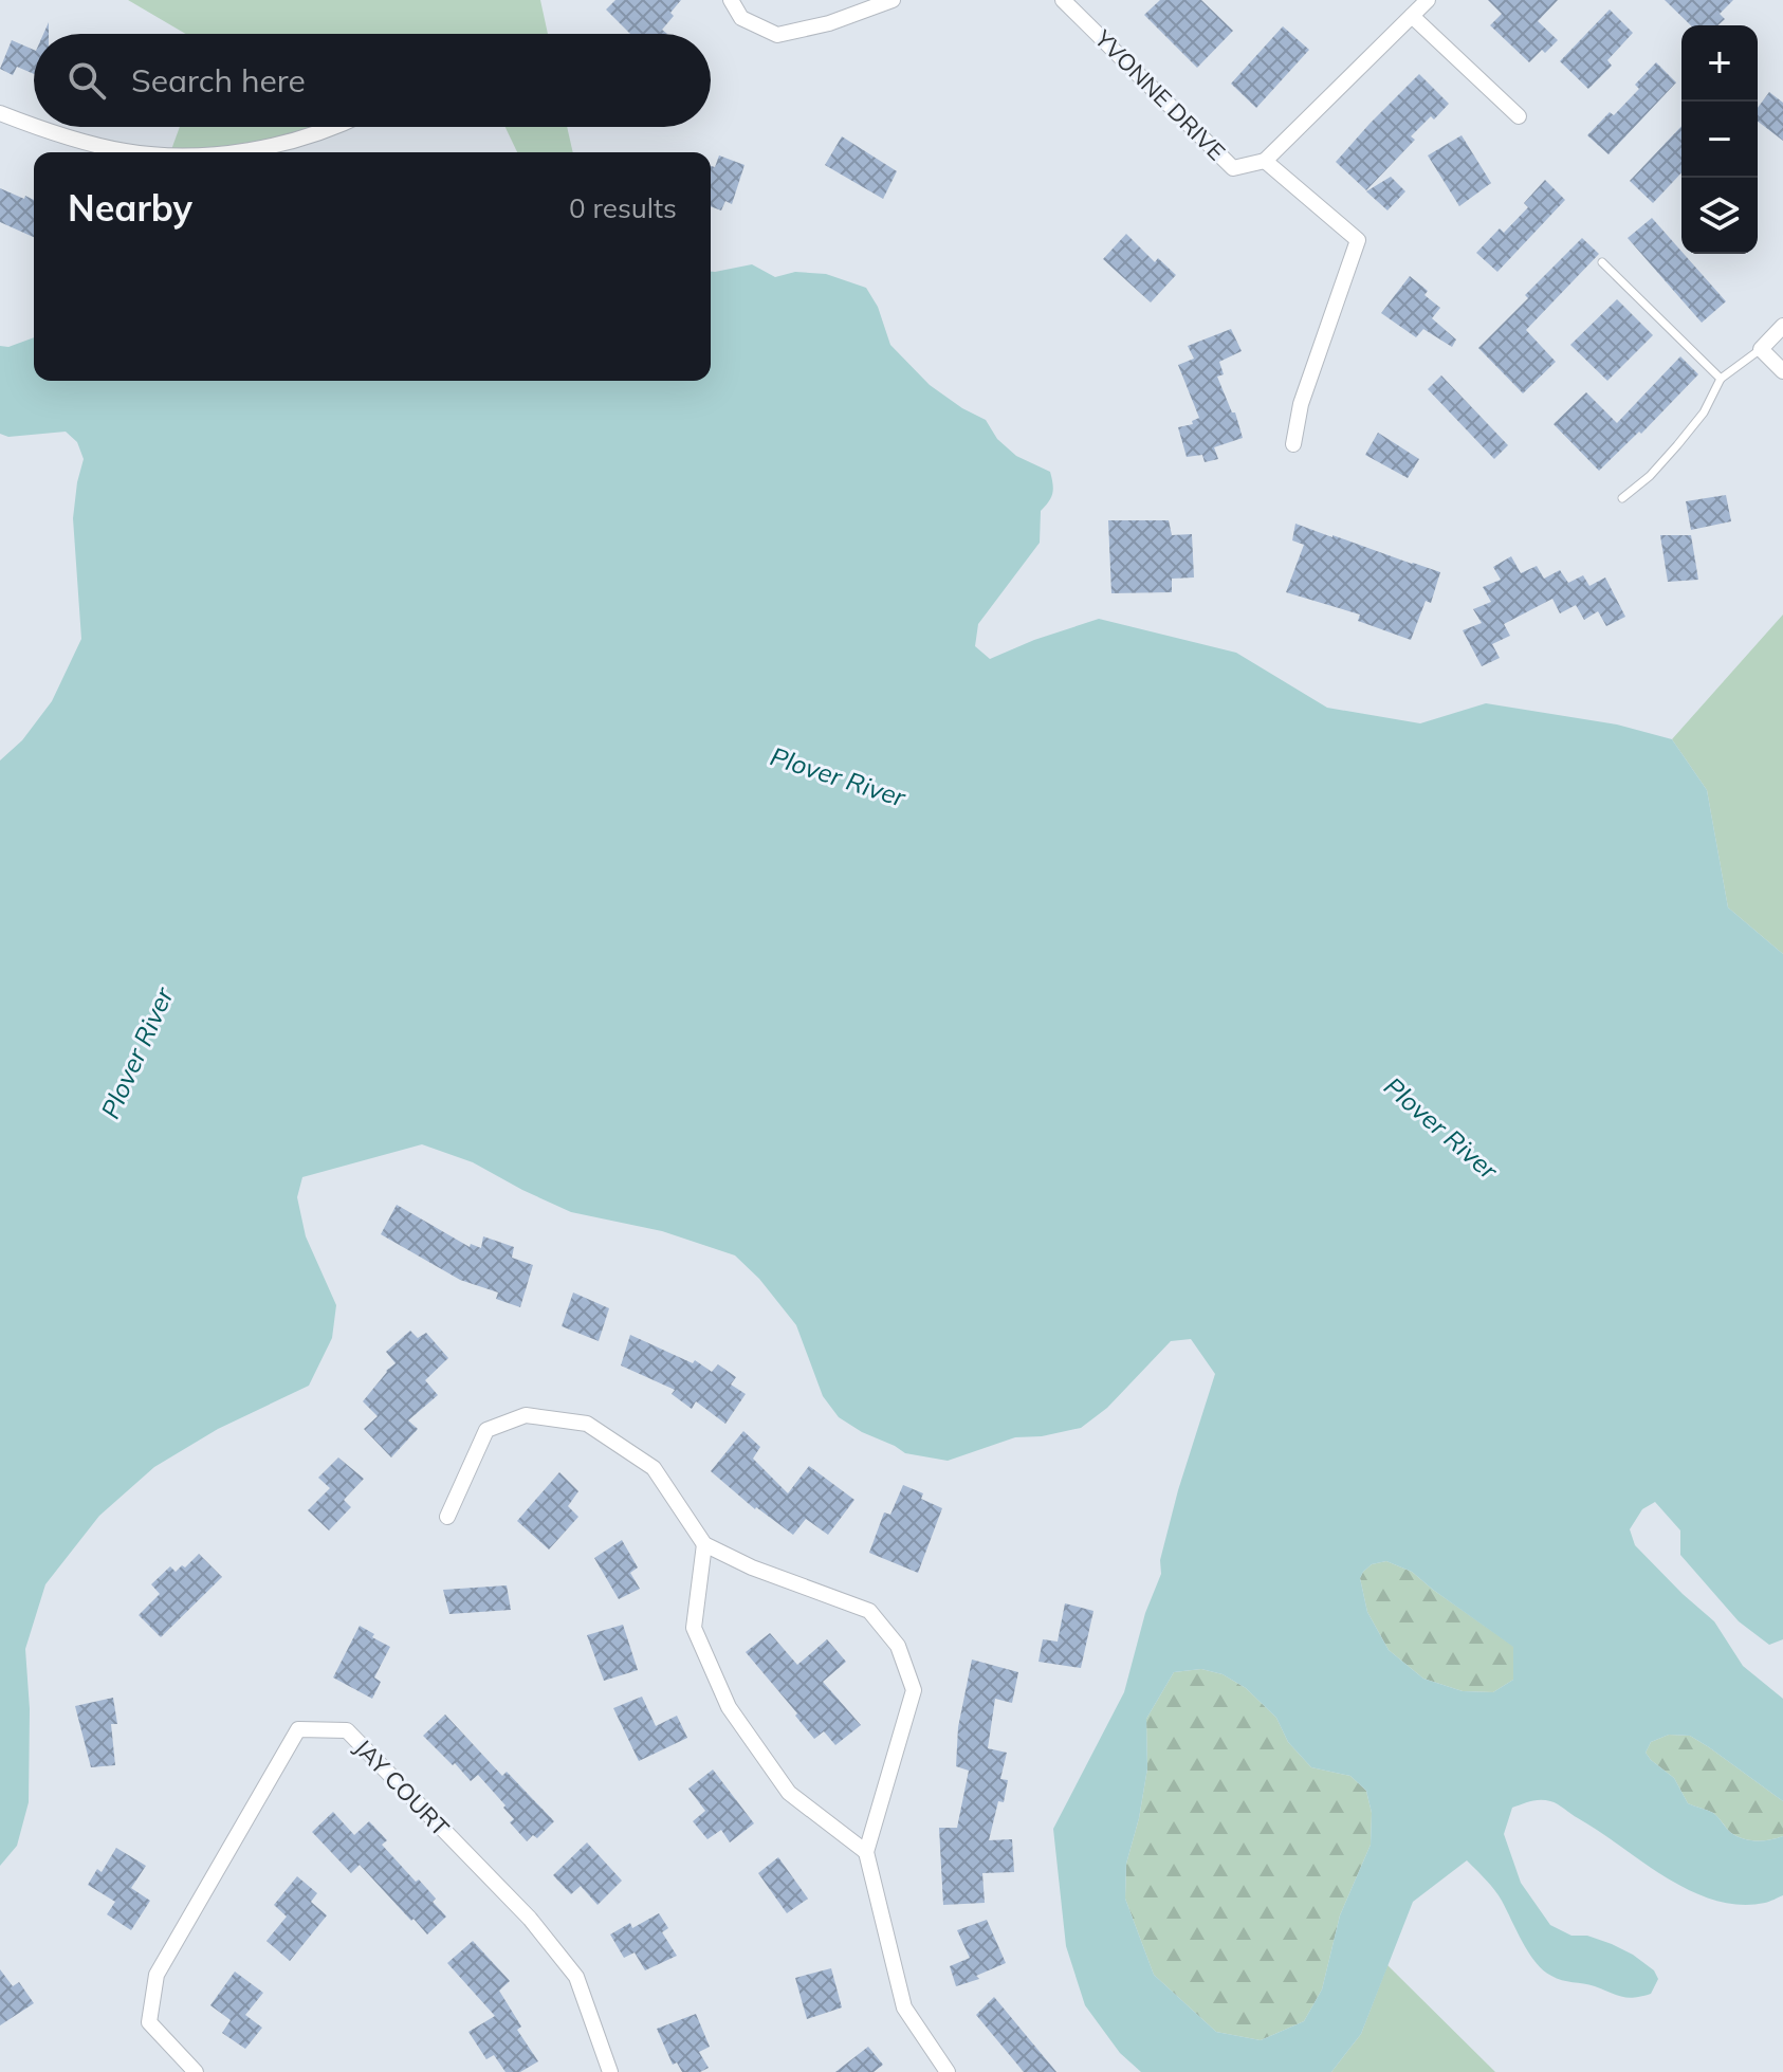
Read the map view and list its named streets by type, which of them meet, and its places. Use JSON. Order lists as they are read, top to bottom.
{
  "streets": {
    "street": ["YVONNE DRIVE", "JAY COURT"]
  },
  "water": ["Plover River"],
  "page": {
    "map_buttons": ["+", "−"],
    "search": "Search here",
    "heading": ["Nearby", "0 results"]
  }
}
